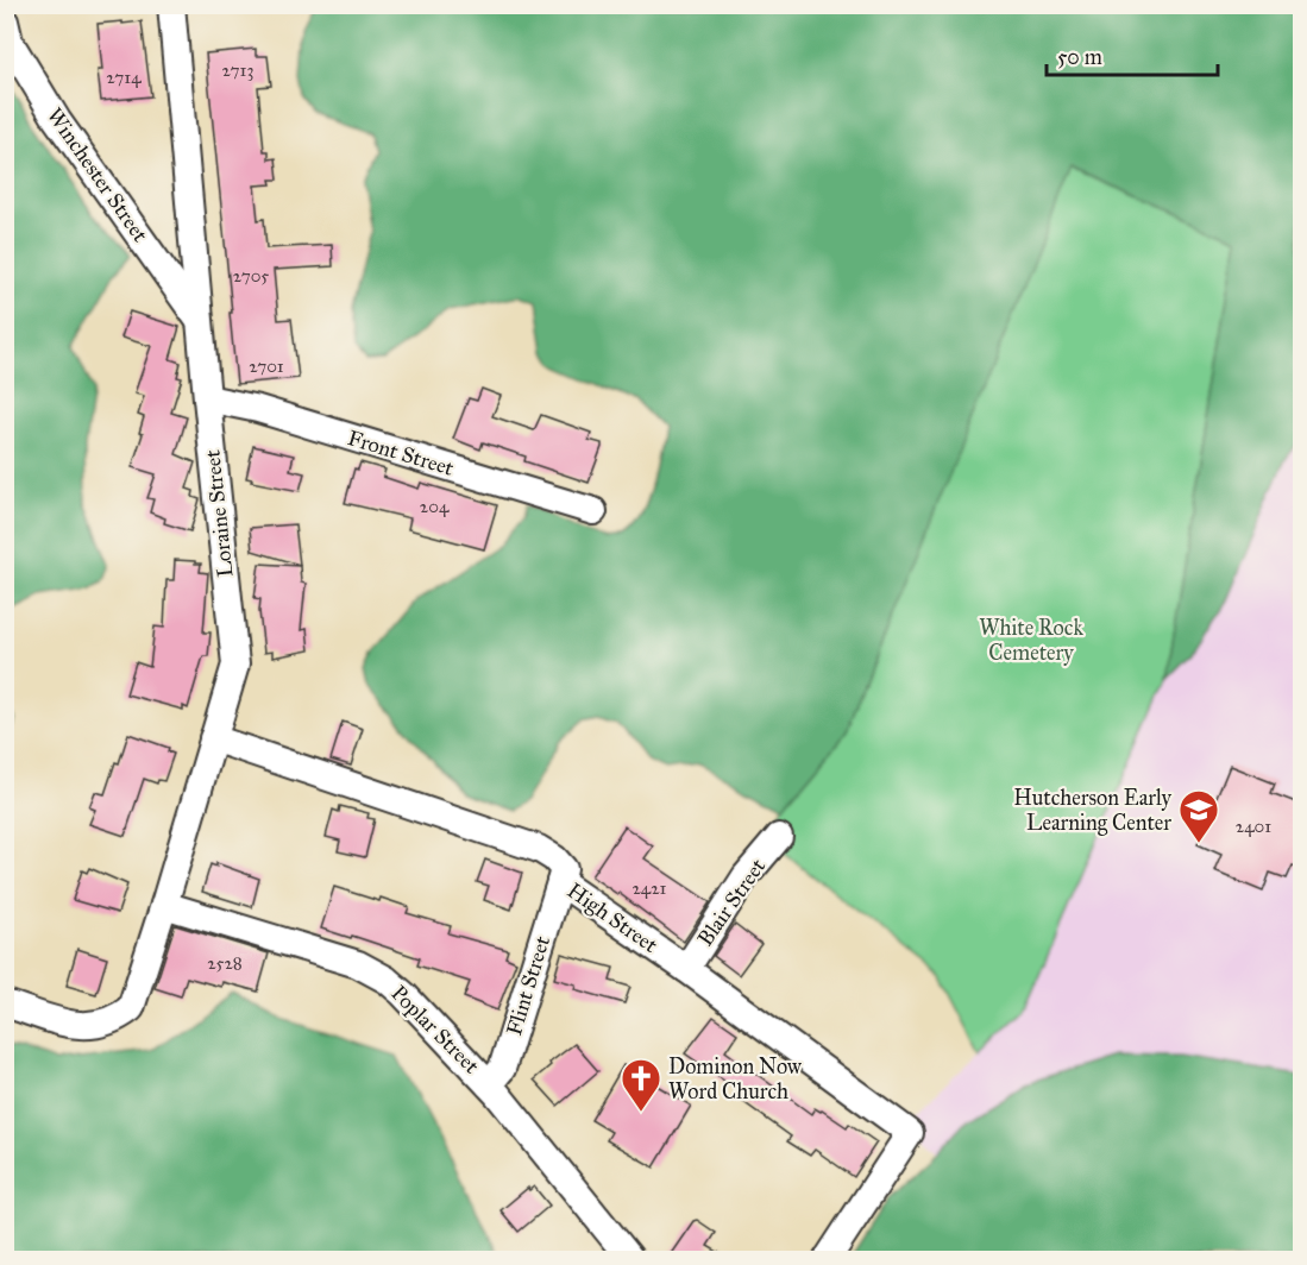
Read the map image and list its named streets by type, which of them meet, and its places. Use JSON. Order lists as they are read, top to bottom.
{
  "streets": {
    "street": [
      "Winchester Street",
      "Front Street",
      "Loraine Street",
      "Blair Street",
      "High Street",
      "Flint Street",
      "Poplar Street"
    ]
  },
  "crossings": [
    ["Winchester Street", "Loraine Street"],
    ["Front Street", "Loraine Street"],
    ["Loraine Street", "High Street"],
    ["Loraine Street", "Poplar Street"],
    ["Blair Street", "High Street"],
    ["High Street", "Flint Street"],
    ["Flint Street", "Poplar Street"]
  ],
  "parks": ["White Rock Cemetery"],
  "places": {
    "school or university": ["Hutcherson Early Learning Center"],
    "church": ["Dominon Now Word Church"]
  },
  "house_numbers": [
    "2713",
    "2714",
    "2705",
    "2701",
    "204",
    "2401",
    "2421",
    "2528"
  ],
  "scale_bar": "50 m"
}
